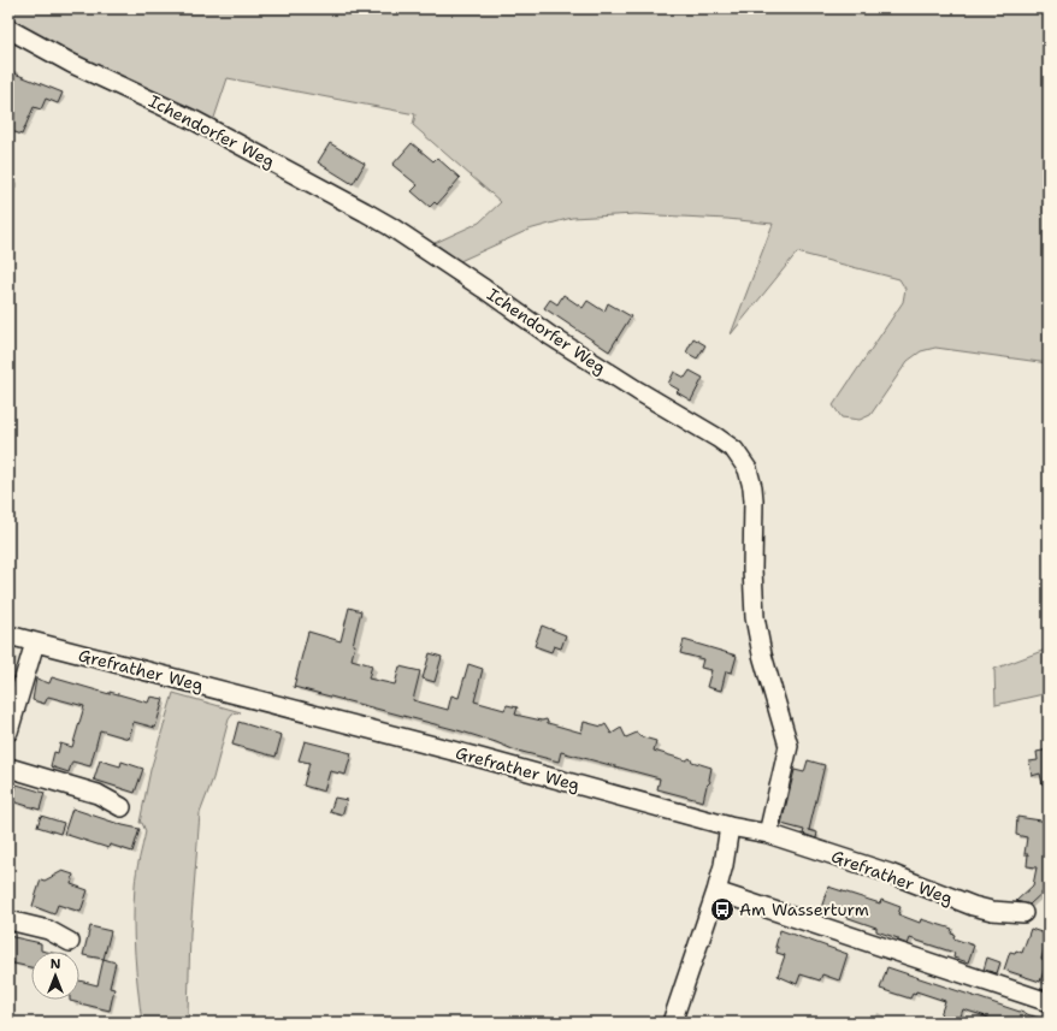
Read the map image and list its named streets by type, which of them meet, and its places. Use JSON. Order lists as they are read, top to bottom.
{
  "streets": {
    "street": ["Ichendorfer Weg", "Grefrather Weg"]
  },
  "crossings": [
    ["Ichendorfer Weg", "Grefrather Weg"]
  ],
  "places": {
    "bus stop": ["Am Wasserturm"]
  },
  "north": "top"
}
